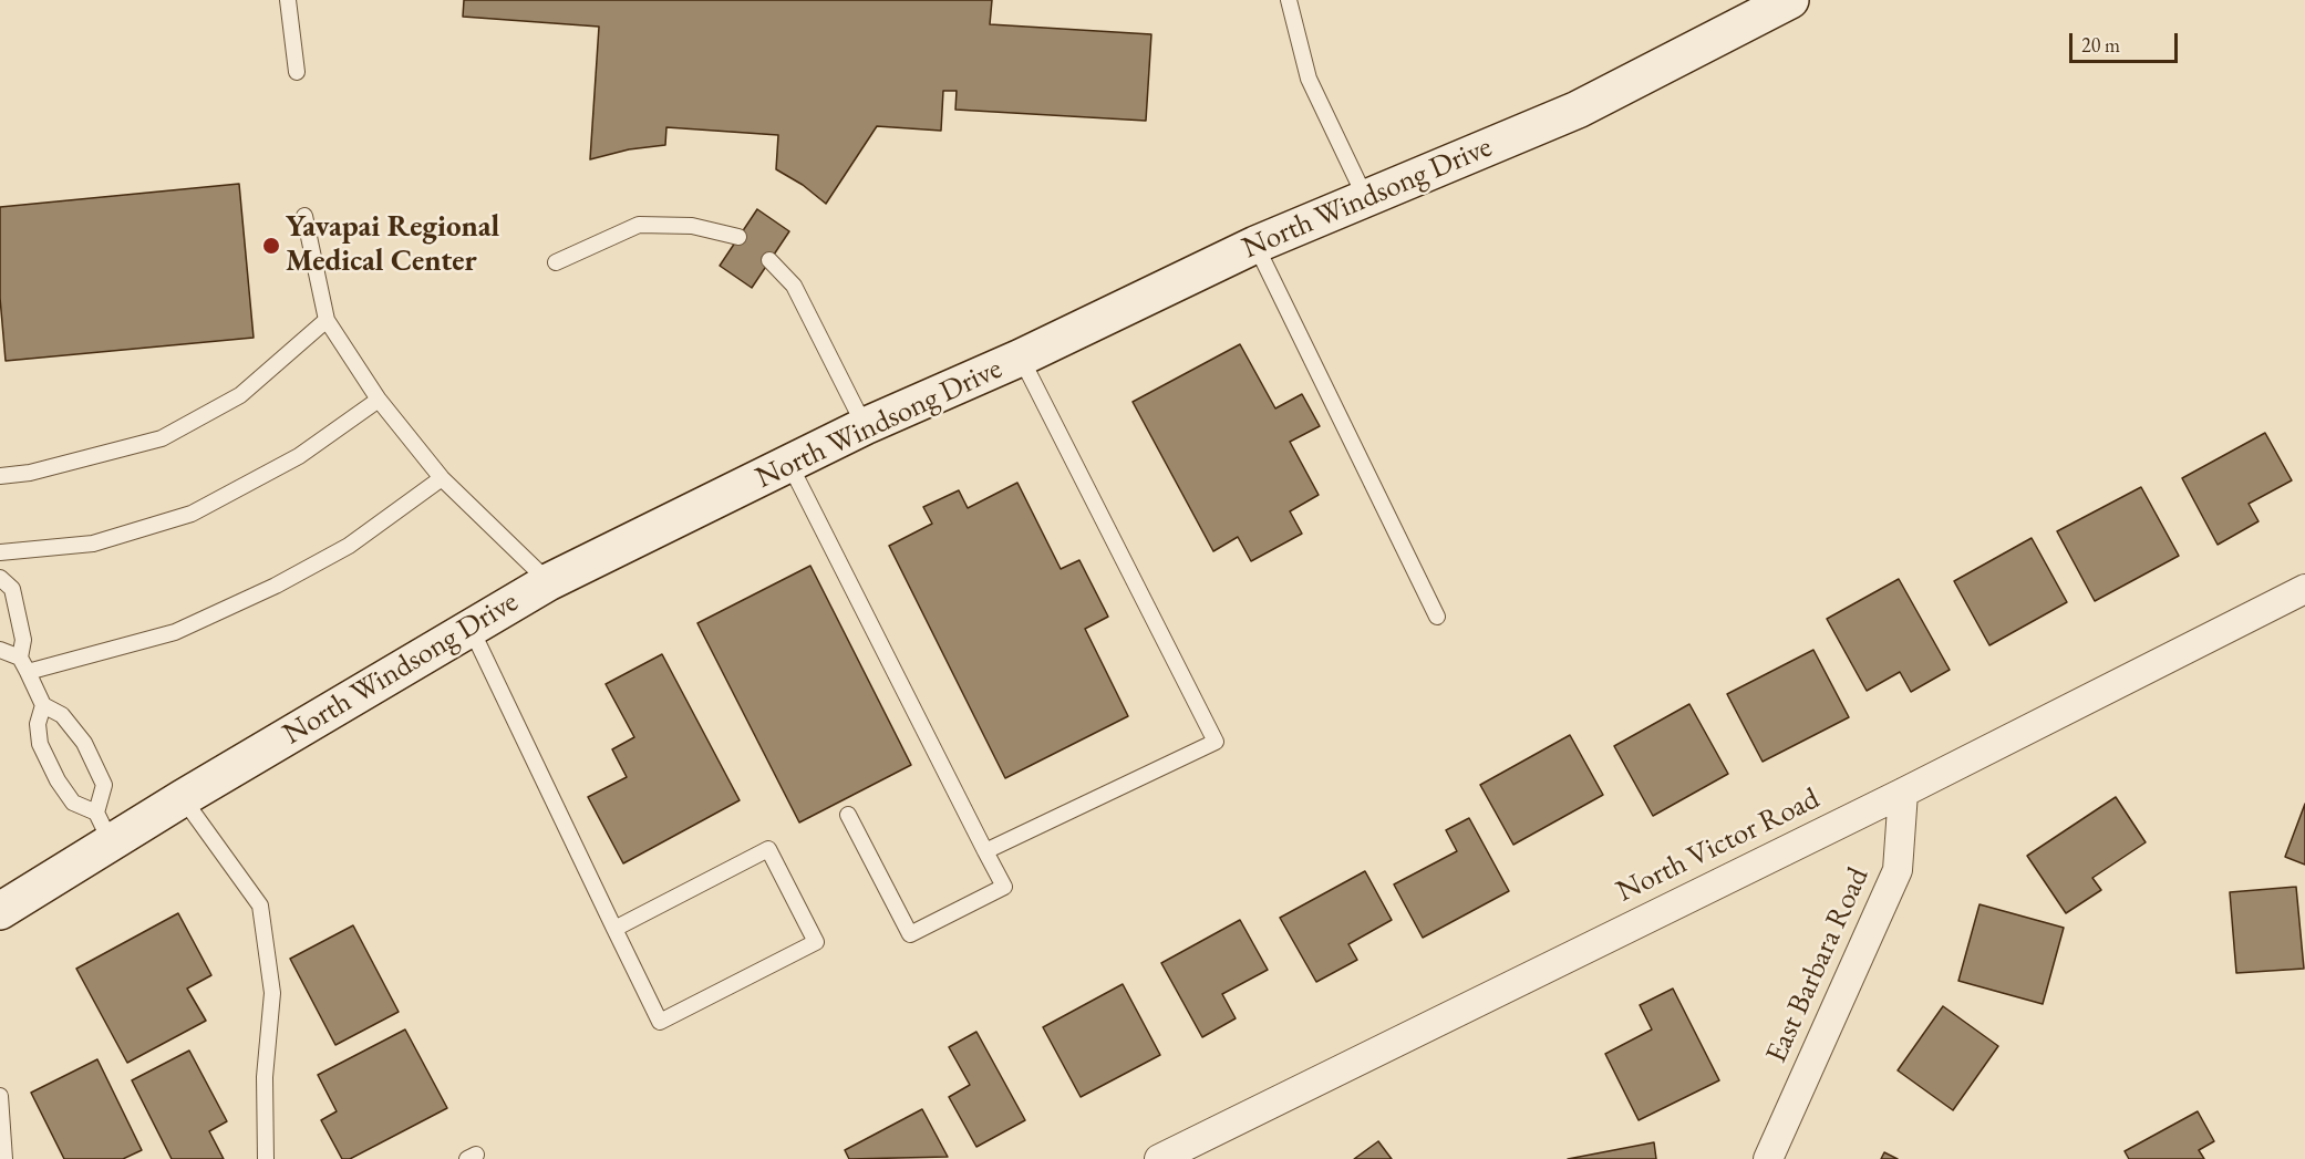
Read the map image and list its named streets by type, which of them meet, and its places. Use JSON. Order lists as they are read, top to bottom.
{
  "streets": {
    "street": ["North Windsong Drive", "North Victor Road", "East Barbara Road"]
  },
  "crossings": [
    ["North Victor Road", "East Barbara Road"]
  ],
  "places": ["Yavapai Regional Medical Center"],
  "scale_bar": "20 m"
}
